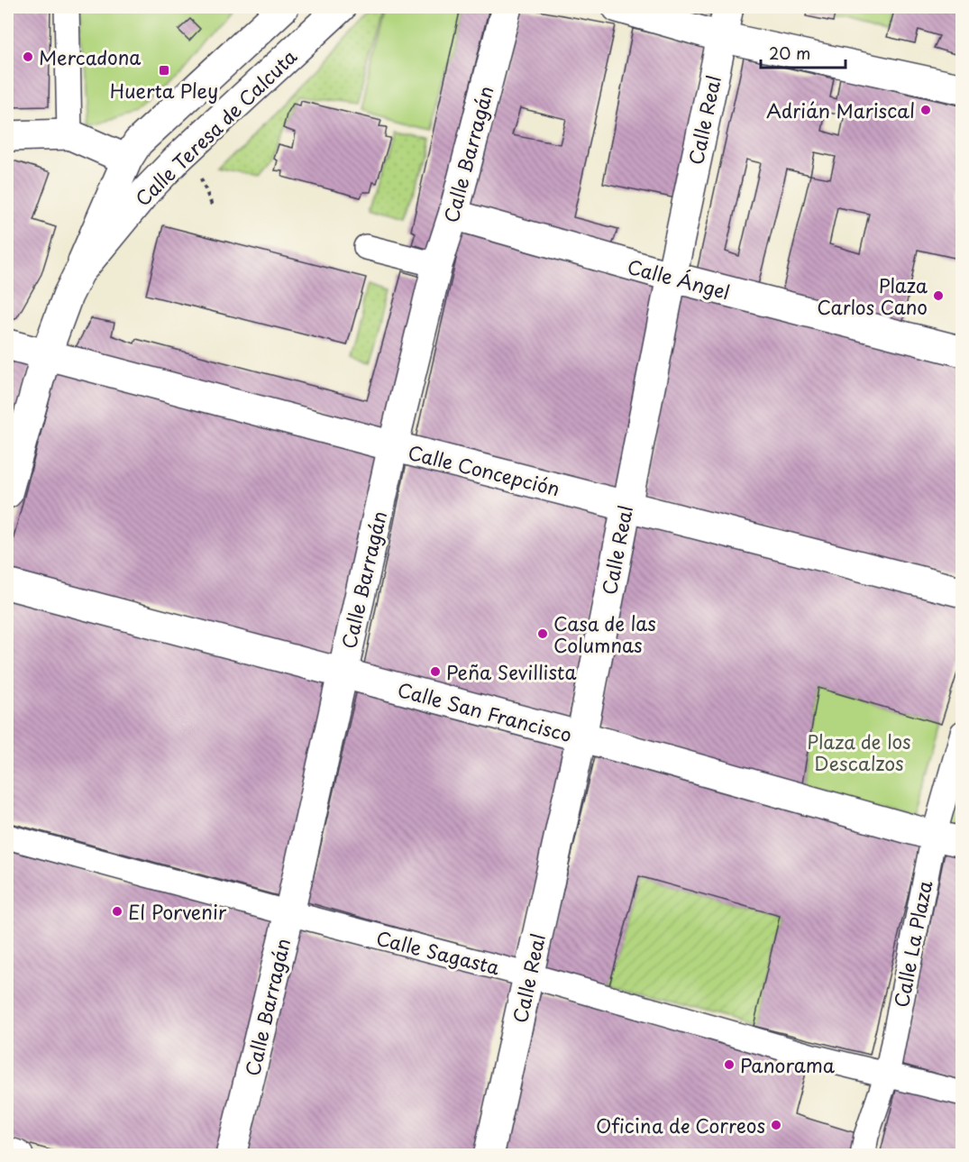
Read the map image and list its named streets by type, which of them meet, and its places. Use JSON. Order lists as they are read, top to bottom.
{
  "streets": {
    "street": [
      "Calle Real",
      "Calle Teresa de Calcuta",
      "Calle Barragán",
      "Calle Ángel",
      "Calle Concepción",
      "Calle San Francisco",
      "Calle La Plaza",
      "Calle Sagasta"
    ]
  },
  "crossings": [
    ["Calle Real", "Calle Ángel"],
    ["Calle Real", "Calle Concepción"],
    ["Calle Real", "Calle San Francisco"],
    ["Calle Real", "Calle Sagasta"],
    ["Calle Teresa de Calcuta", "Calle Concepción"],
    ["Calle Barragán", "Calle Ángel"],
    ["Calle Barragán", "Calle Concepción"],
    ["Calle Barragán", "Calle San Francisco"],
    ["Calle Barragán", "Calle Sagasta"],
    ["Calle San Francisco", "Calle La Plaza"],
    ["Calle La Plaza", "Calle Sagasta"]
  ],
  "parks": ["Plaza de los Descalzos"],
  "places": {
    "other": [
      "Mercadona",
      "Adrián Mariscal",
      "Plaza Carlos Cano",
      "Casa de las Columnas",
      "Peña Sevillista",
      "El Porvenir",
      "Panorama",
      "Oficina de Correos"
    ],
    "transit": ["Huerta Pley"]
  },
  "scale_bar": "20 m"
}
